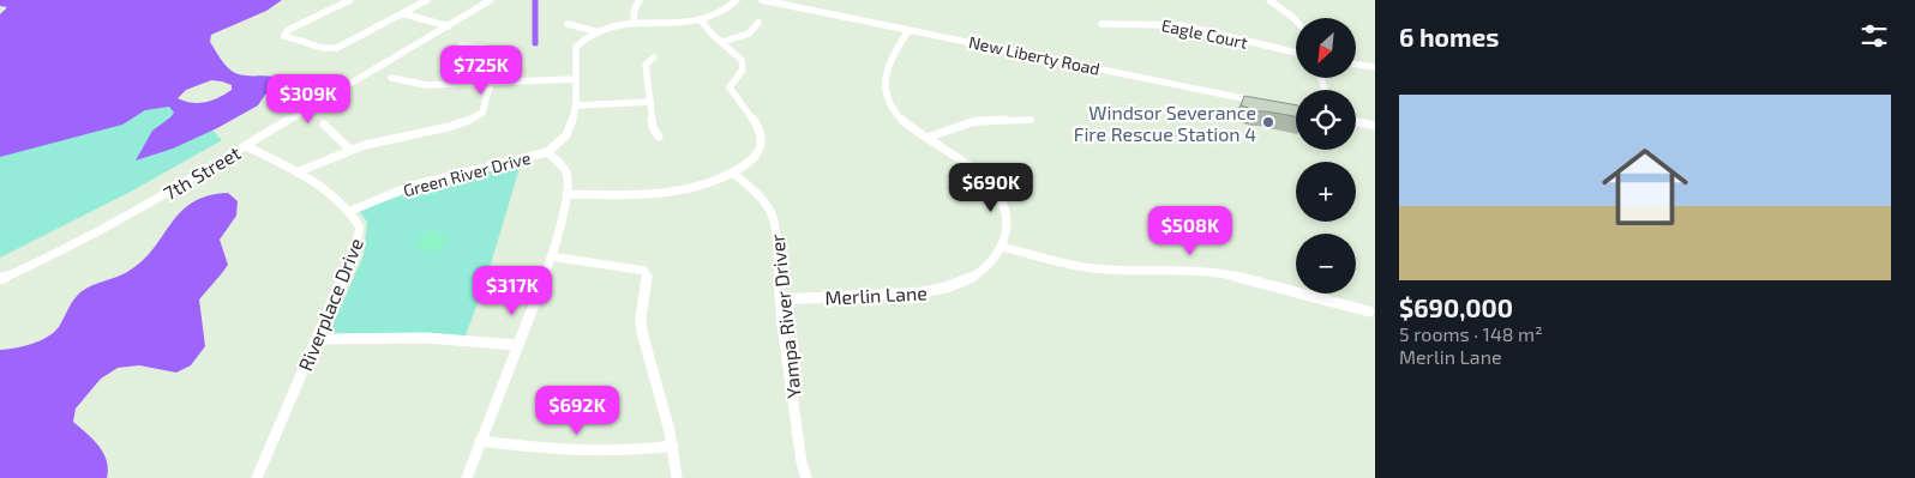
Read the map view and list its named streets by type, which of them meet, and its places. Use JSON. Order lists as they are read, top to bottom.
{
  "streets": {
    "street": [
      "Eagle Court",
      "New Liberty Road",
      "7th Street",
      "Green River Drive",
      "Merlin Lane",
      "Riverplace Drive",
      "Yampa River Driver"
    ]
  },
  "crossings": [
    ["7th Street", "Riverplace Drive"],
    ["Green River Drive", "Riverplace Drive"],
    ["Merlin Lane", "Yampa River Driver"]
  ],
  "places": ["Windsor Severance Fire Rescue Station 4"],
  "north": "bottom left",
  "page": {
    "heading": "6 homes",
    "map_buttons": ["+", "−"],
    "price": [
      "$725K",
      "$309K",
      "$690K",
      "$508K",
      "$317K",
      "$692K"
    ],
    "list": [
      {
        "name": "$690,000",
        "note": "5 rooms · 148 m² · Merlin Lane"
      }
    ]
  }
}
